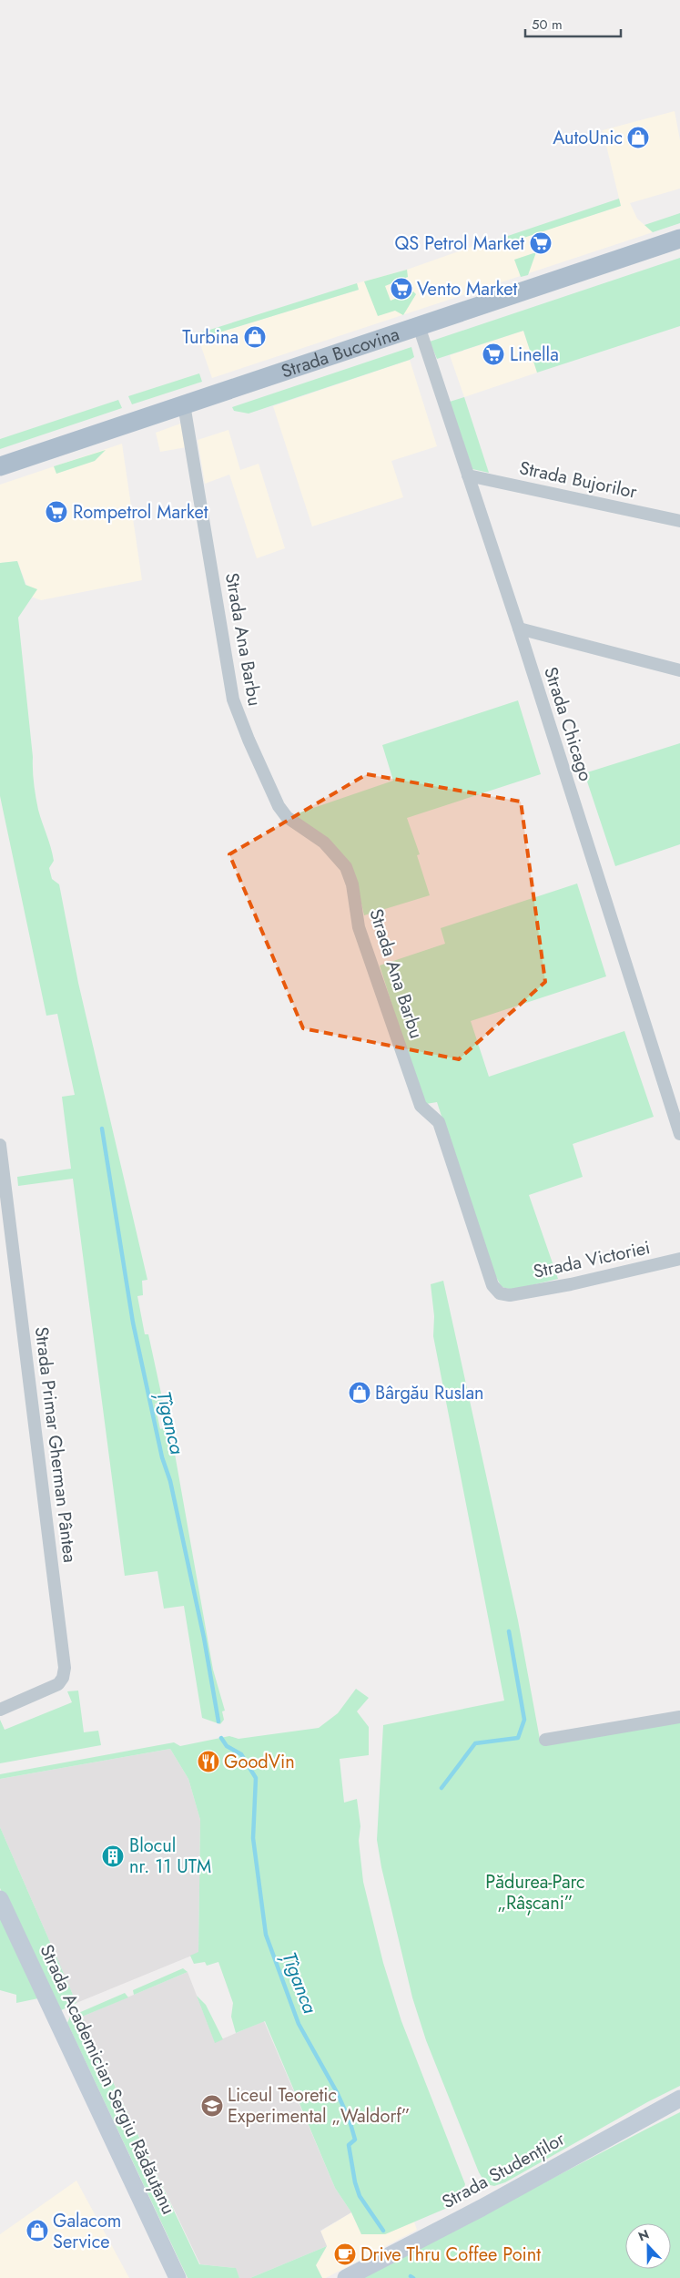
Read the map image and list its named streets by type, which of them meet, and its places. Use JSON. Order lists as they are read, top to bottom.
{
  "streets": {
    "main road": ["Strada Bucovina"],
    "street": [
      "Strada Bujorilor",
      "Strada Ana Barbu",
      "Strada Chicago",
      "Strada Victoriei",
      "Strada Primar Gherman Pântea",
      "Strada Academician Sergiu Rădăuțanu",
      "Strada Studenților"
    ]
  },
  "crossings": [
    ["Strada Bucovina", "Strada Ana Barbu"],
    ["Strada Bucovina", "Strada Chicago"],
    ["Strada Bujorilor", "Strada Chicago"],
    ["Strada Ana Barbu", "Strada Victoriei"]
  ],
  "water": ["Țîganca"],
  "parks": ["Pădurea-Parc „Râșcani”"],
  "places": {
    "shop": [
      "AutoUnic",
      "Turbina",
      "Bârgău Ruslan",
      "Galacom Service"
    ],
    "supermarket": [
      "QS Petrol Market",
      "Vento Market",
      "Linella",
      "Rompetrol Market"
    ],
    "restaurant": ["GoodVin"],
    "building": ["Blocul nr. 11 UTM"],
    "school or university": ["Liceul Teoretic Experimental „Waldorf”"],
    "cafe": ["Drive Thru Coffee Point"]
  },
  "scale_bar": "50 m",
  "north": "top"
}
